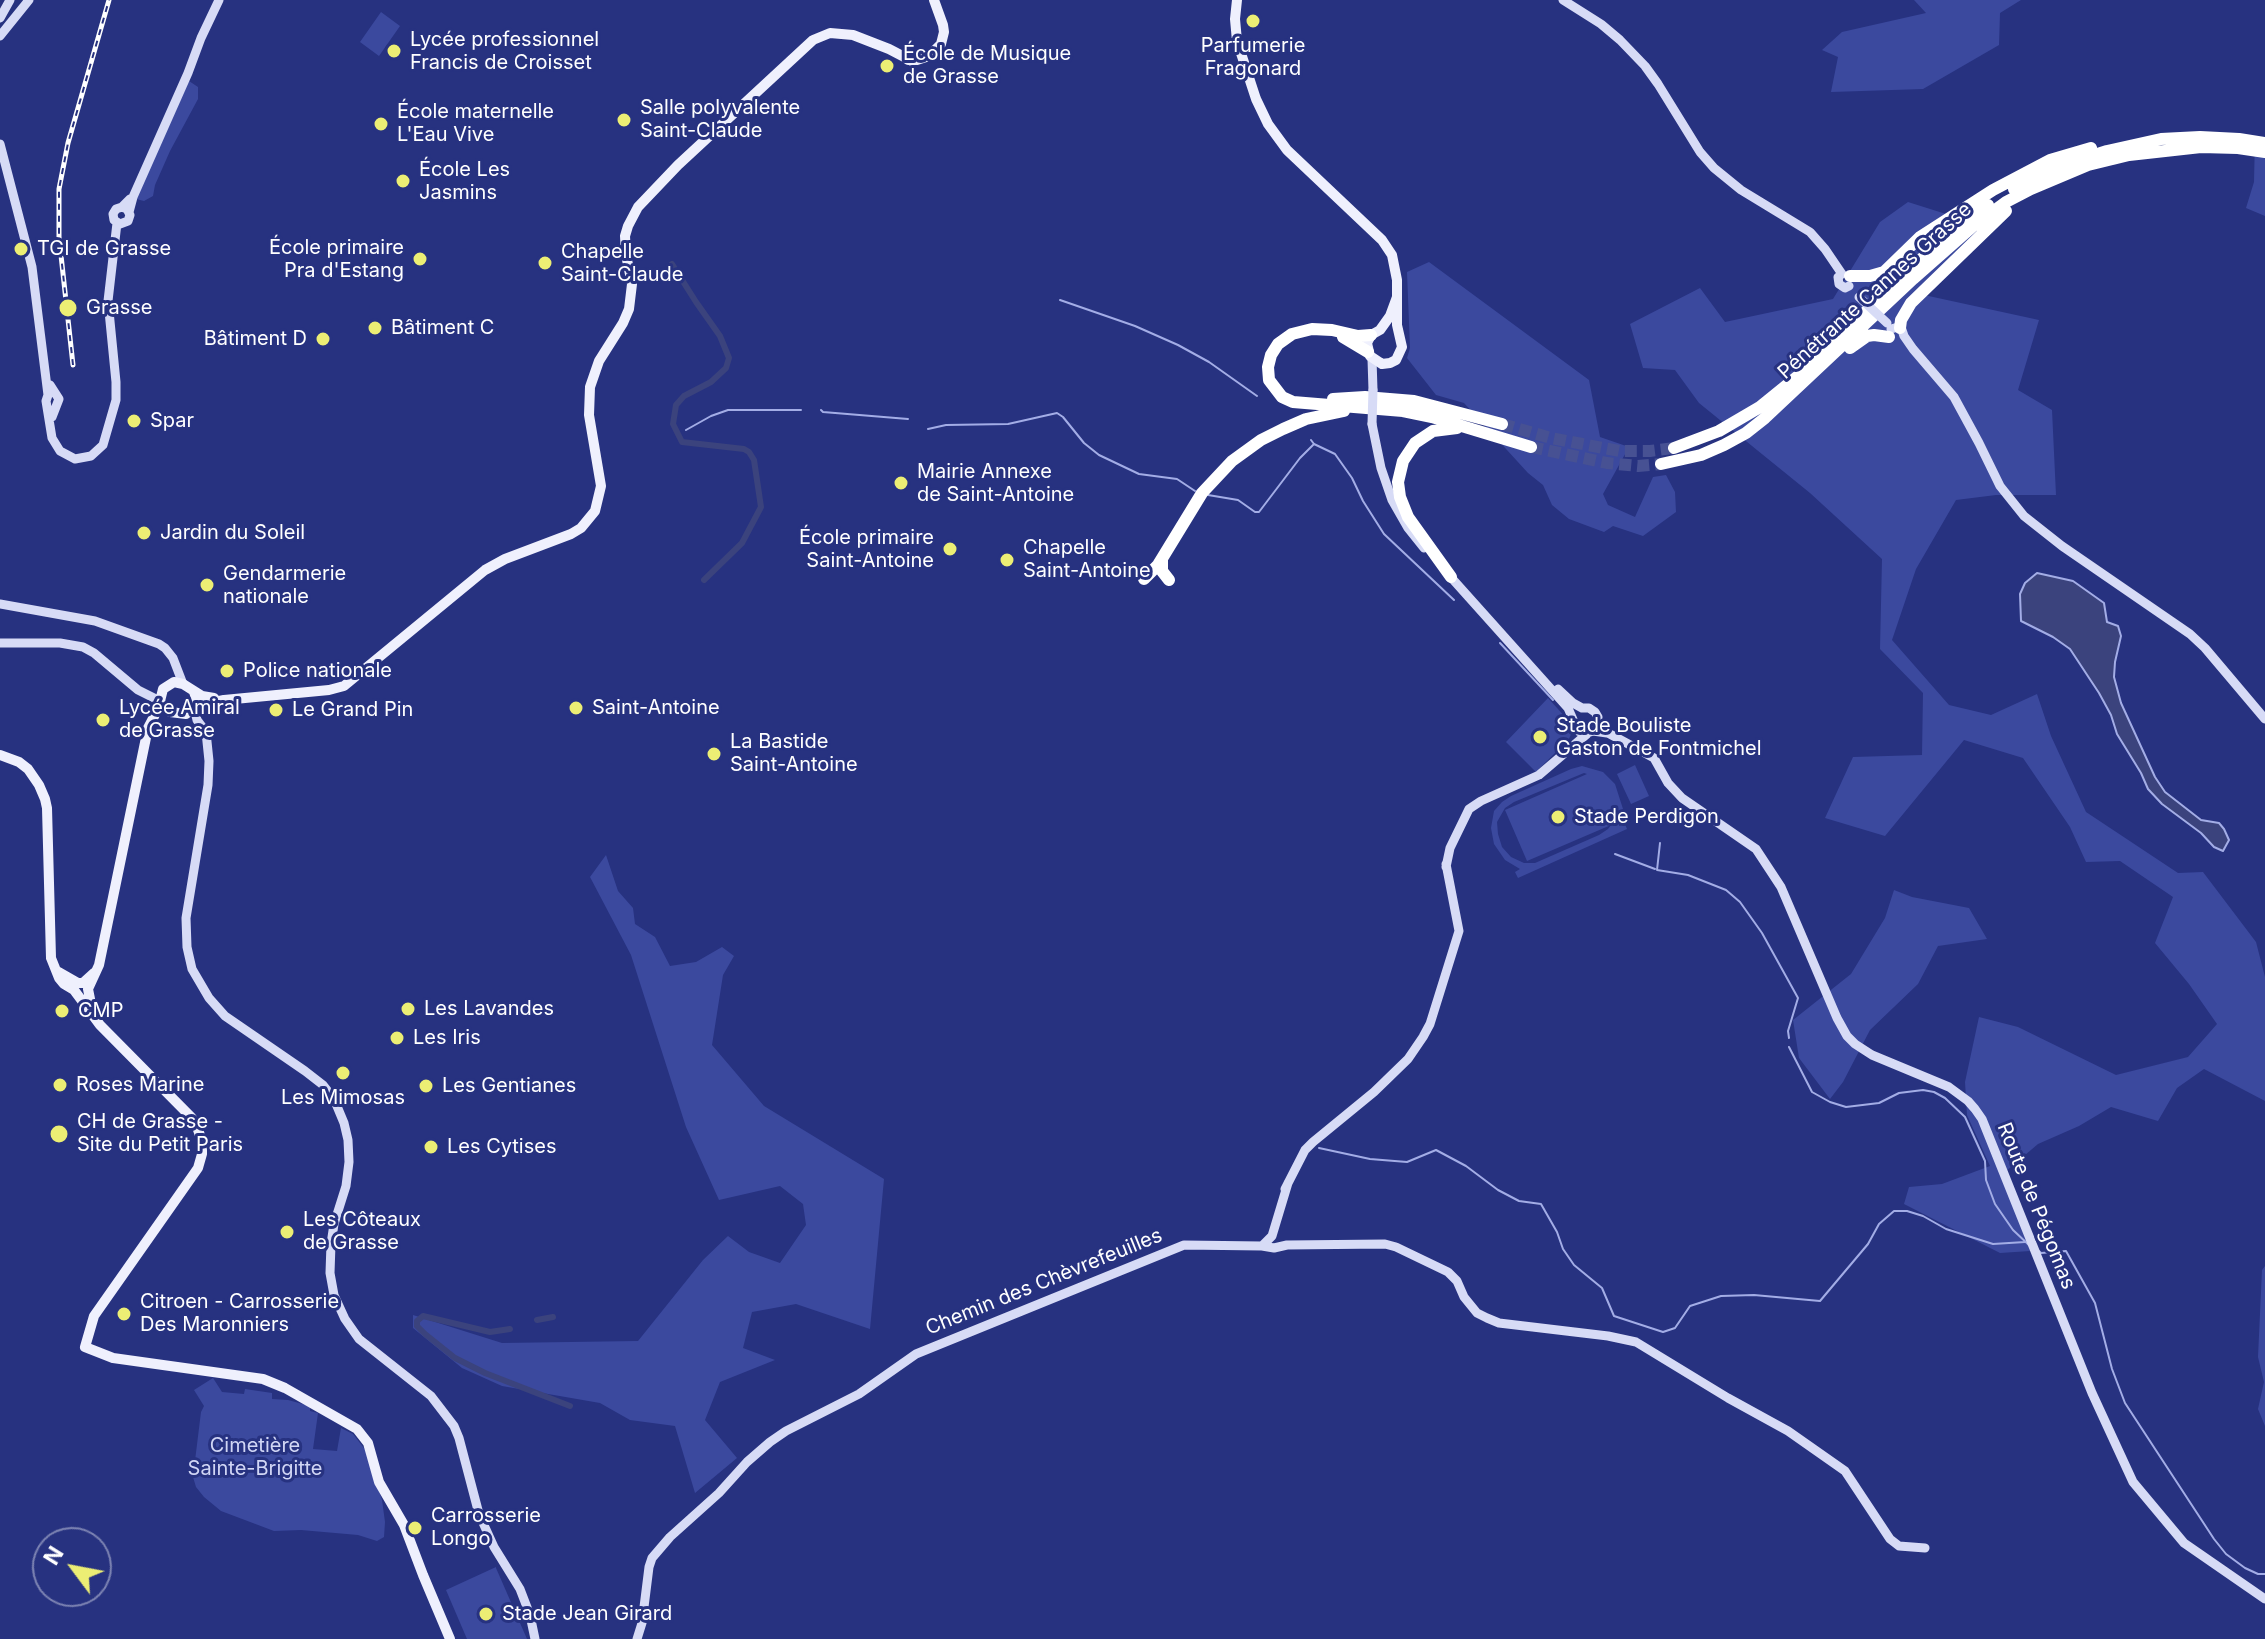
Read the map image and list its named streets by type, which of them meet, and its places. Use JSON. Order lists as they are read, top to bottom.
{
  "streets": {
    "highway": ["Pénétrante Cannes Grasse"],
    "main road": ["Route de Pégomas", "Chemin des Chèvrefeuilles"]
  },
  "parks": ["Cimetière Sainte-Brigitte"],
  "places": [
    "Parfumerie Fragonard",
    "Lycée professionnel Francis de Croisset",
    "École de Musique de Grasse",
    "Salle polyvalente Saint-Claude",
    "École maternelle L'Eau Vive",
    "École Les Jasmins",
    "TGI de Grasse",
    "École primaire Pra d'Estang",
    "Chapelle Saint-Claude",
    "Grasse",
    "Bâtiment C",
    "Bâtiment D",
    "Spar",
    "Mairie Annexe de Saint-Antoine",
    "Jardin du Soleil",
    "École primaire Saint-Antoine",
    "Chapelle Saint-Antoine",
    "Gendarmerie nationale",
    "Police nationale",
    "Saint-Antoine",
    "Le Grand Pin",
    "Lycée Amiral de Grasse",
    "Stade Bouliste Gaston de Fontmichel",
    "La Bastide Saint-Antoine",
    "Stade Perdigon",
    "Les Lavandes",
    "CMP",
    "Les Iris",
    "Les Mimosas",
    "Roses Marine",
    "Les Gentianes",
    "CH de Grasse - Site du Petit Paris",
    "Les Cytises",
    "Les Côteaux de Grasse",
    "Citroen - Carrosserie Des Maronniers",
    "Carrosserie Longo",
    "Stade Jean Girard"
  ],
  "north": "top left"
}
